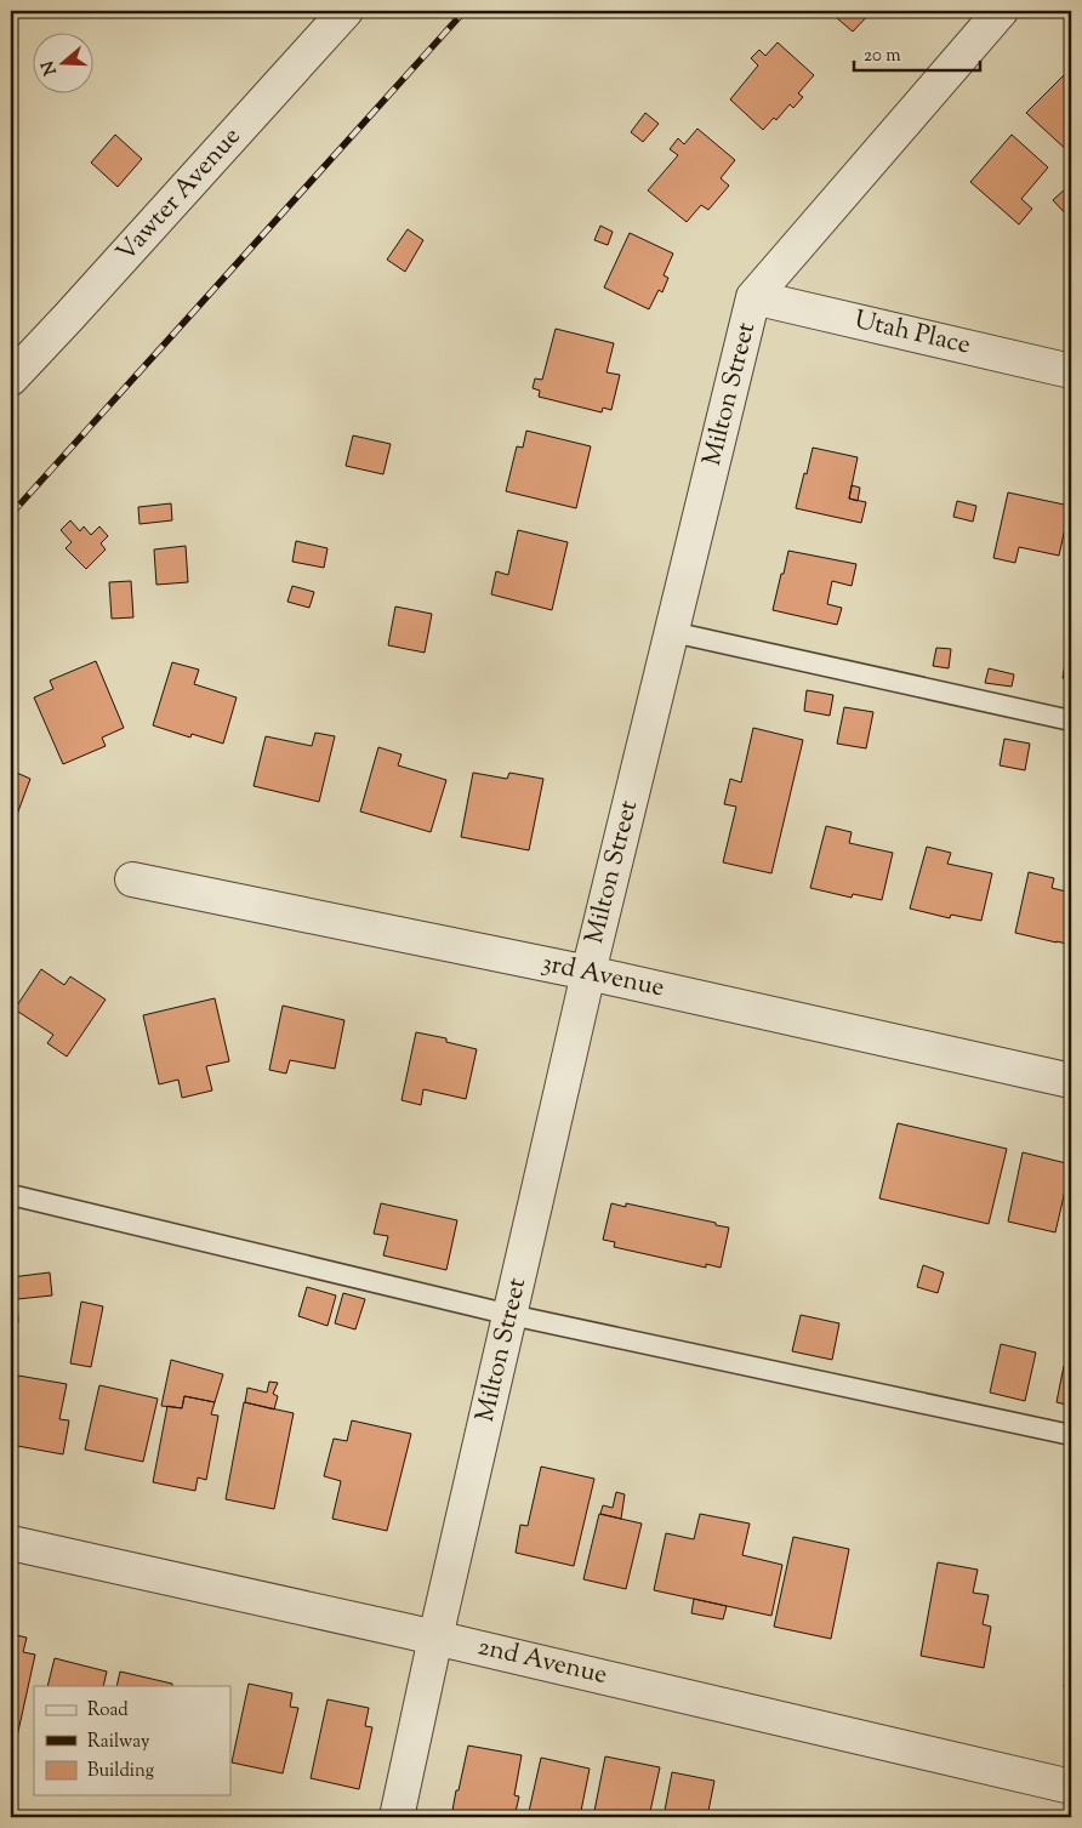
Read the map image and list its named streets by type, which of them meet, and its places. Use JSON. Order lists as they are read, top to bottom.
{
  "streets": {
    "street": [
      "Vawter Avenue",
      "Utah Place",
      "Milton Street",
      "3rd Avenue",
      "2nd Avenue"
    ]
  },
  "crossings": [
    ["Utah Place", "Milton Street"],
    ["Milton Street", "3rd Avenue"],
    ["Milton Street", "2nd Avenue"]
  ],
  "legend": ["Road", "Railway", "Building"],
  "scale_bar": "20 m",
  "north": "left"
}
